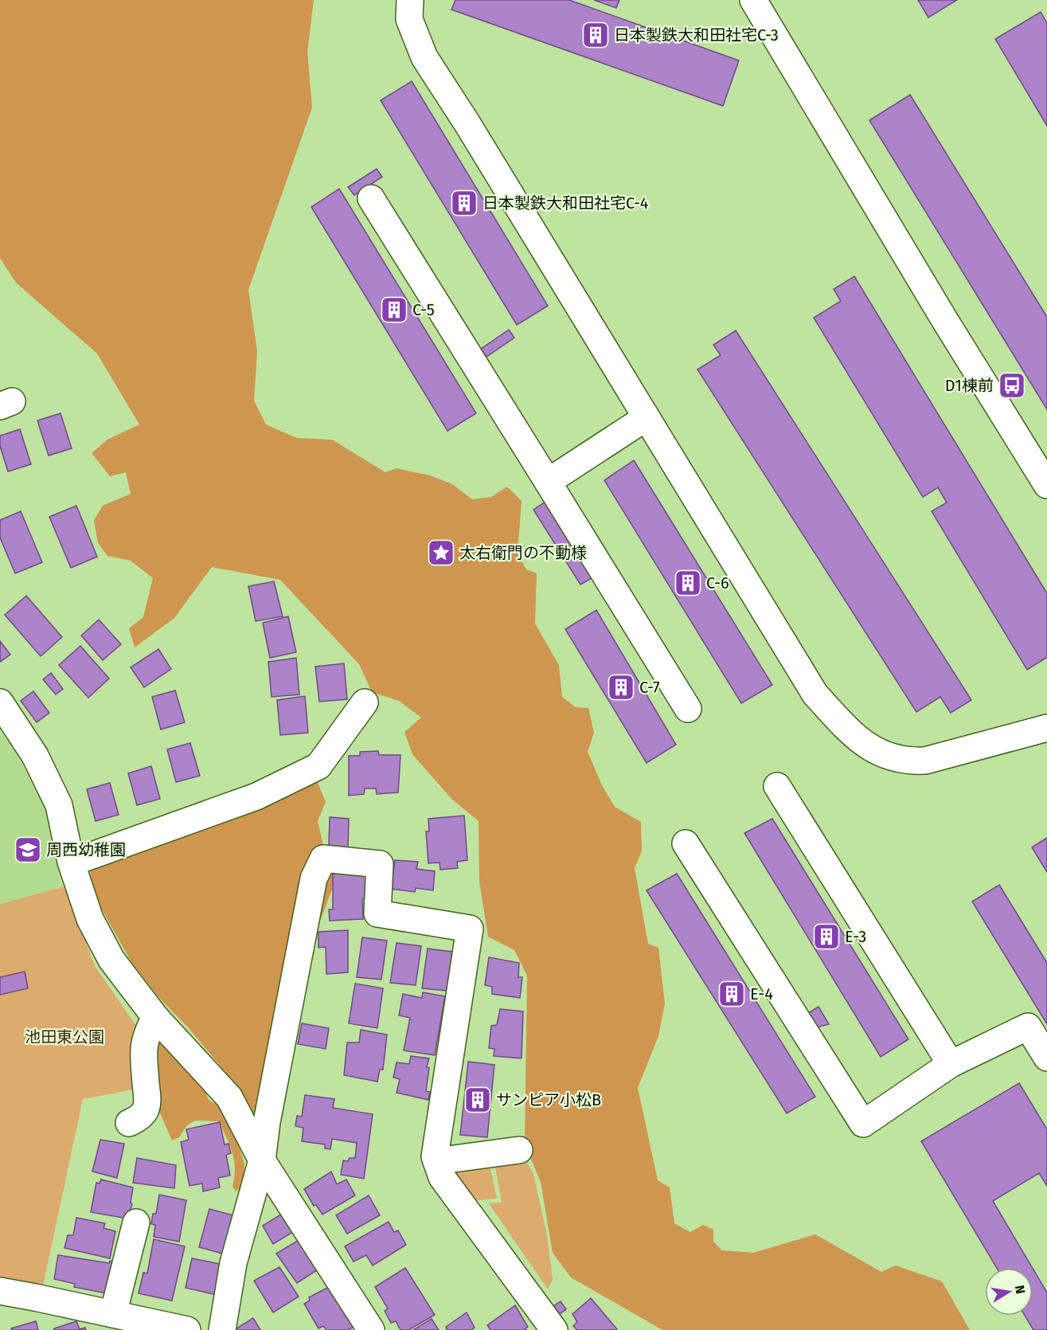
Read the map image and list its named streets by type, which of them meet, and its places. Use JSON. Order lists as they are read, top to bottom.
{
  "parks": ["池田東公園"],
  "places": {
    "building": [
      "日本製鉄大和田社宅C-3",
      "日本製鉄大和田社宅C-4",
      "C-5",
      "C-6",
      "C-7",
      "E-3",
      "E-4",
      "サンピア小松B"
    ],
    "bus stop": ["D1棟前"],
    "place": ["太右衛門の不動様"],
    "school or university": ["周西幼稚園"]
  },
  "north": "right"
}
